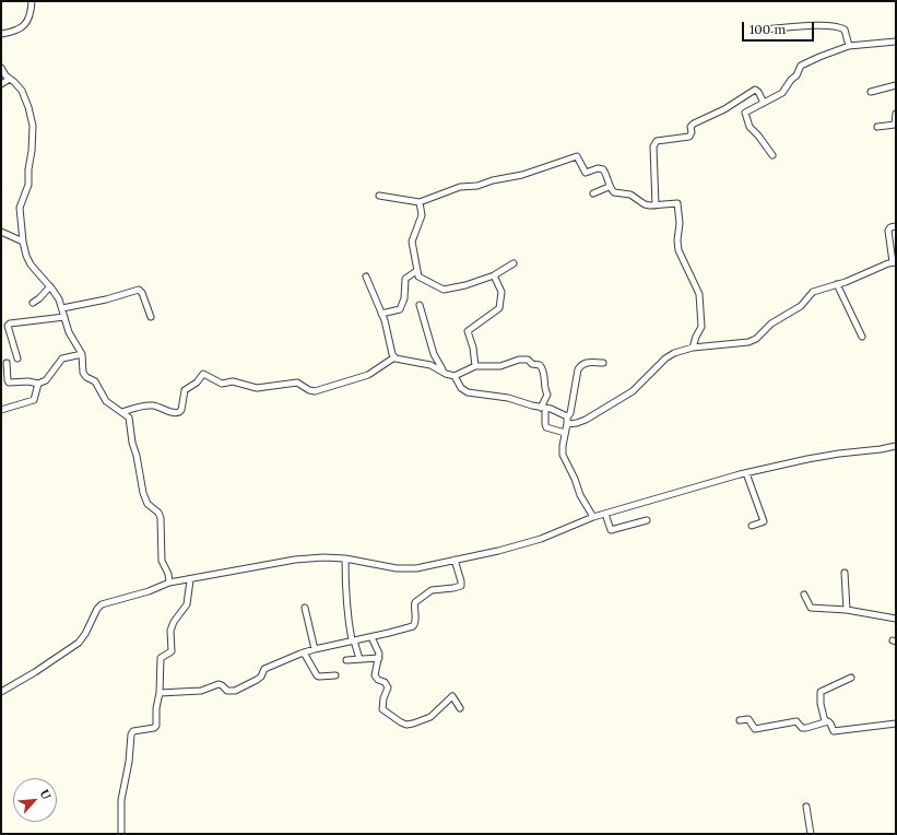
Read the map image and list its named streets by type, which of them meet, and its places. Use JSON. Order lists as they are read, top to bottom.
{
  "scale_bar": "100 m",
  "north": "top right"
}
